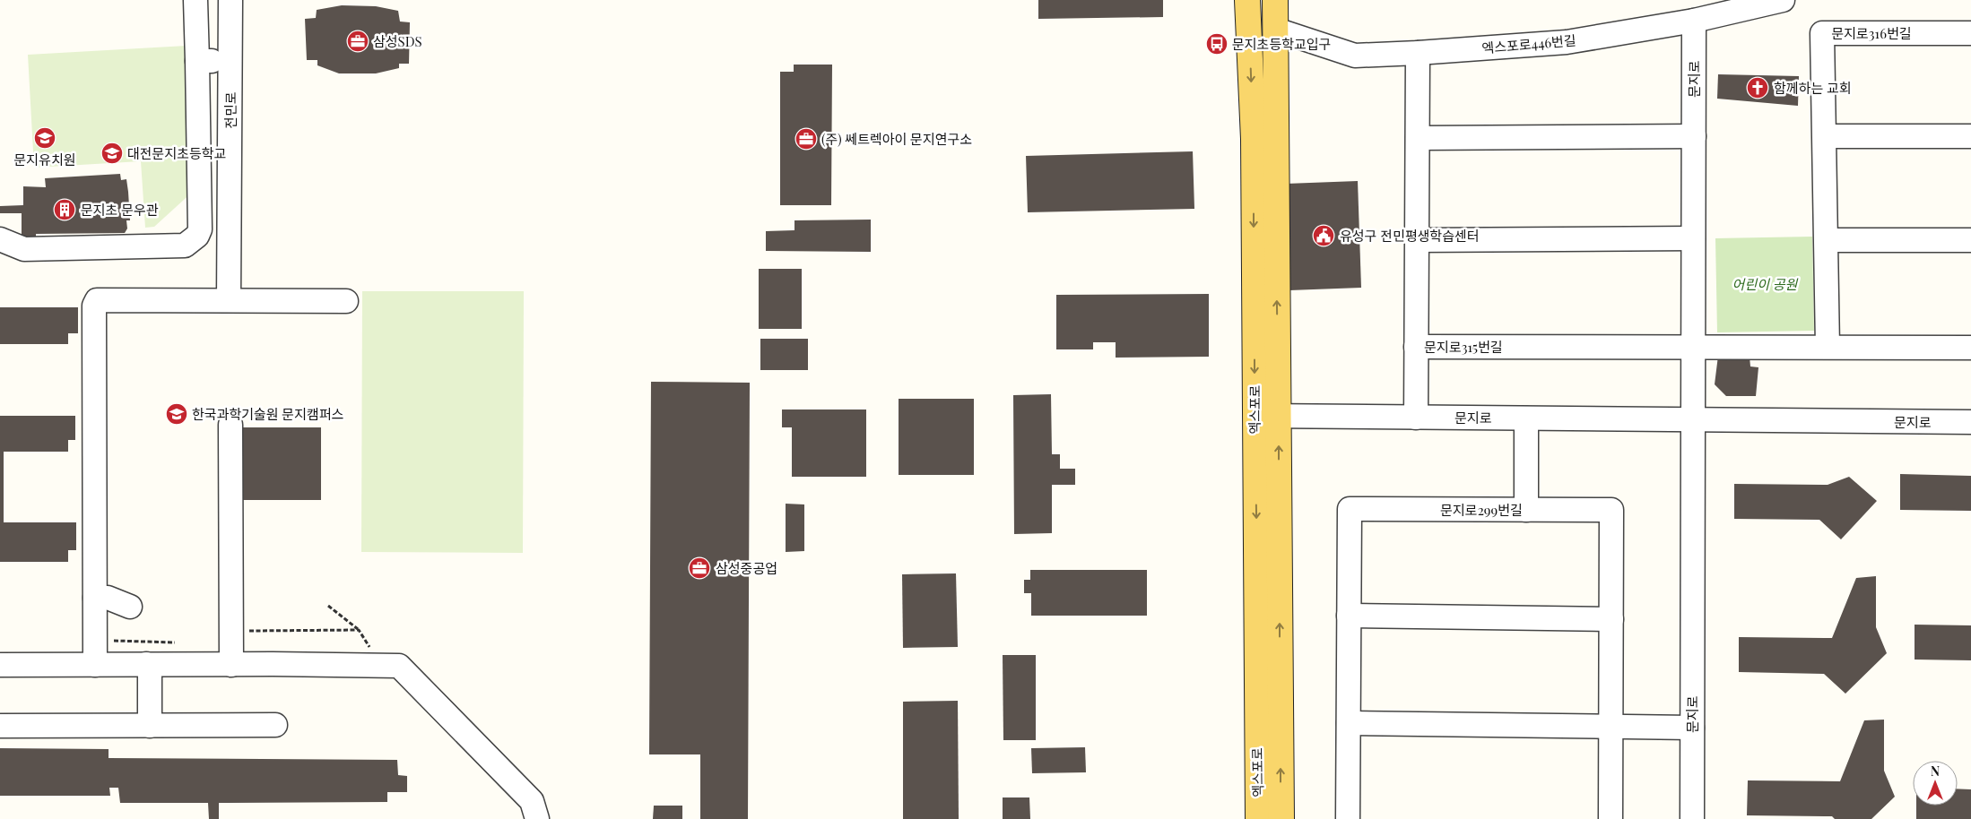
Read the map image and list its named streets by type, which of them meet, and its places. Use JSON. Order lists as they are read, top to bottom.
{
  "streets": {
    "main road": ["엑스포로"],
    "street": [
      "문지로316번길",
      "엑스포로446번길",
      "문지로",
      "전민로",
      "문지로315번길",
      "문지로299번길"
    ]
  },
  "crossings": [
    ["엑스포로446번길", "문지로"],
    ["엑스포로446번길", "문지로315번길"],
    ["엑스포로446번길", "엑스포로"],
    ["문지로", "문지로315번길"],
    ["문지로", "엑스포로"]
  ],
  "parks": ["어린이 공원"],
  "places": {
    "office": ["삼성SDS", "(주) 쎄트렉아이 문지연구소", "삼성중공업"],
    "bus stop": ["문지초등학교입구"],
    "church": ["함께하는 교회"],
    "school or university": ["문지유치원", "대전문지초등학교", "한국과학기술원 문지캠퍼스"],
    "building": ["문지초 문우관"],
    "public building": ["유성구 전민평생학습센터"]
  },
  "north": "top"
}
